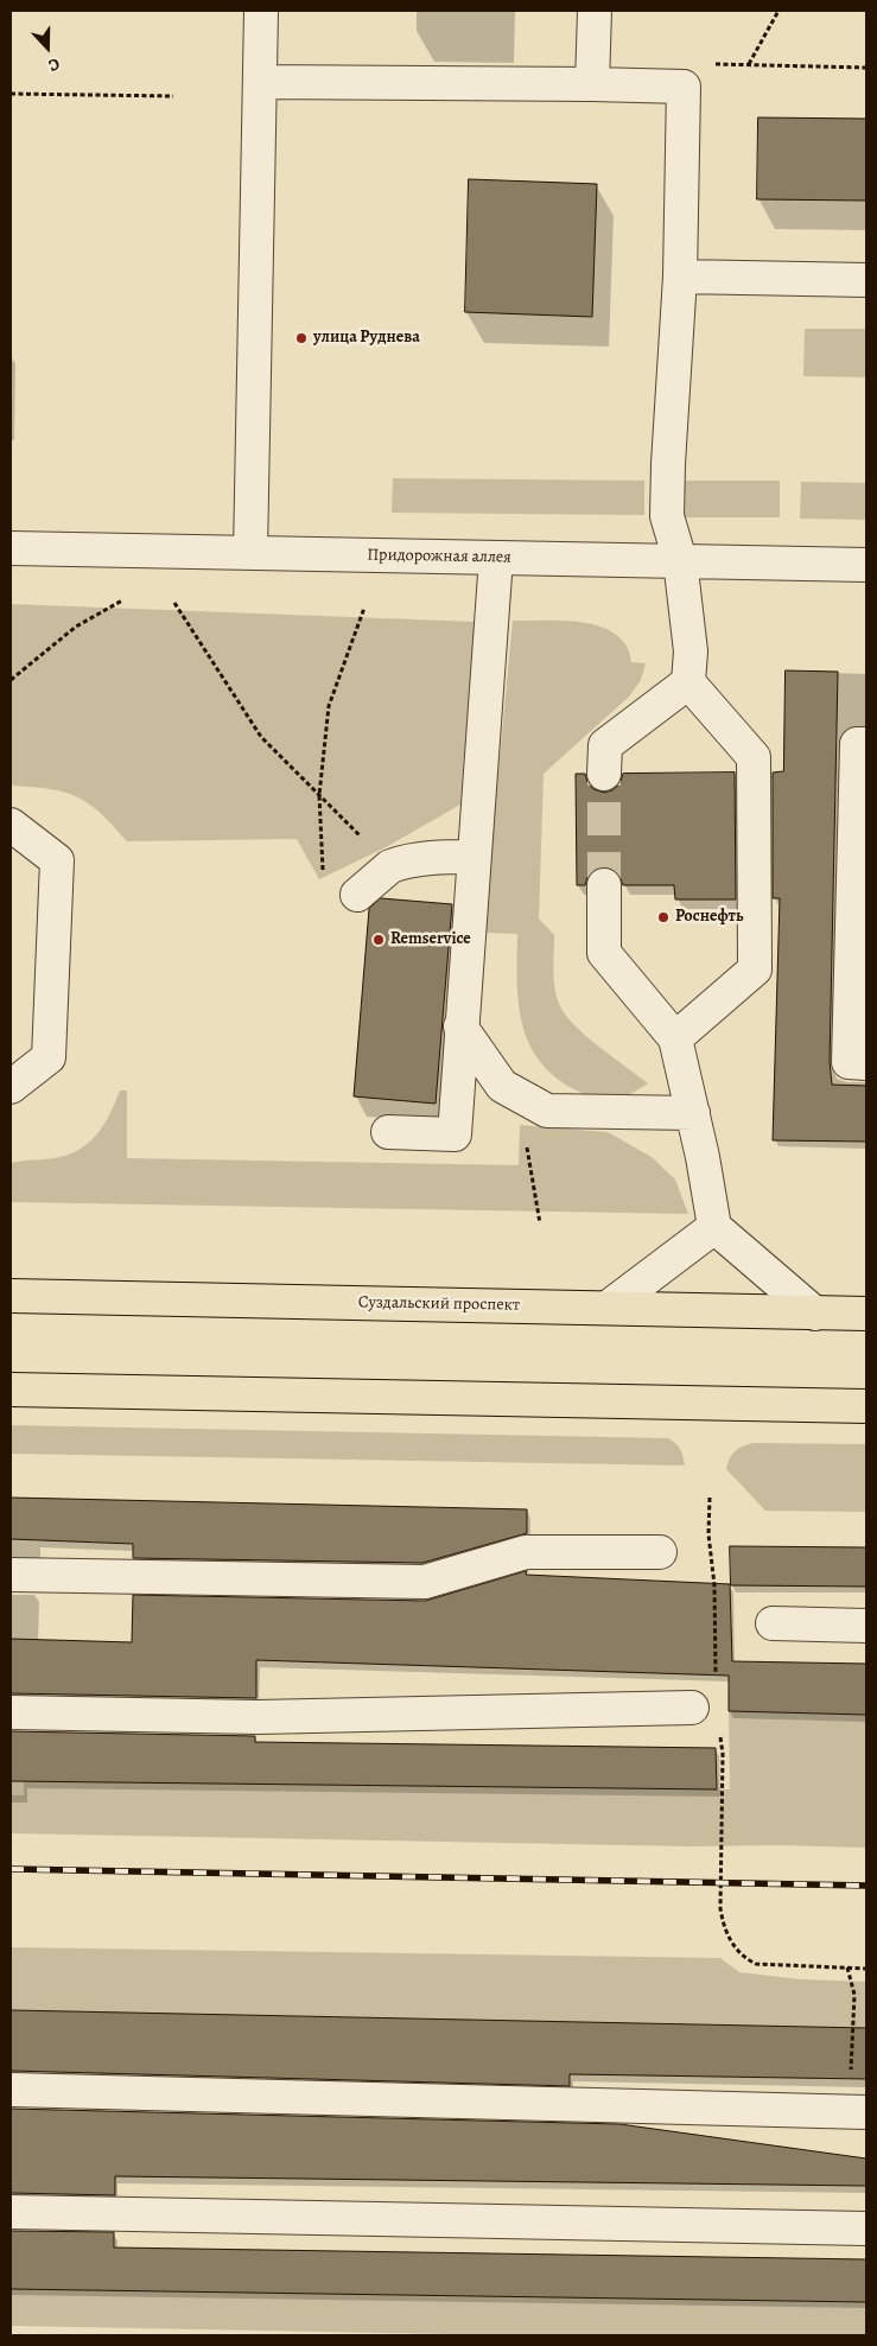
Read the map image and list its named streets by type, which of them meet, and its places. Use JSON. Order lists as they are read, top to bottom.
{
  "streets": {
    "main road": ["Суздальский проспект"],
    "street": ["Придорожная аллея"]
  },
  "places": ["улица Руднева", "Роснефть", "Remservice"],
  "north": "bottom"
}
